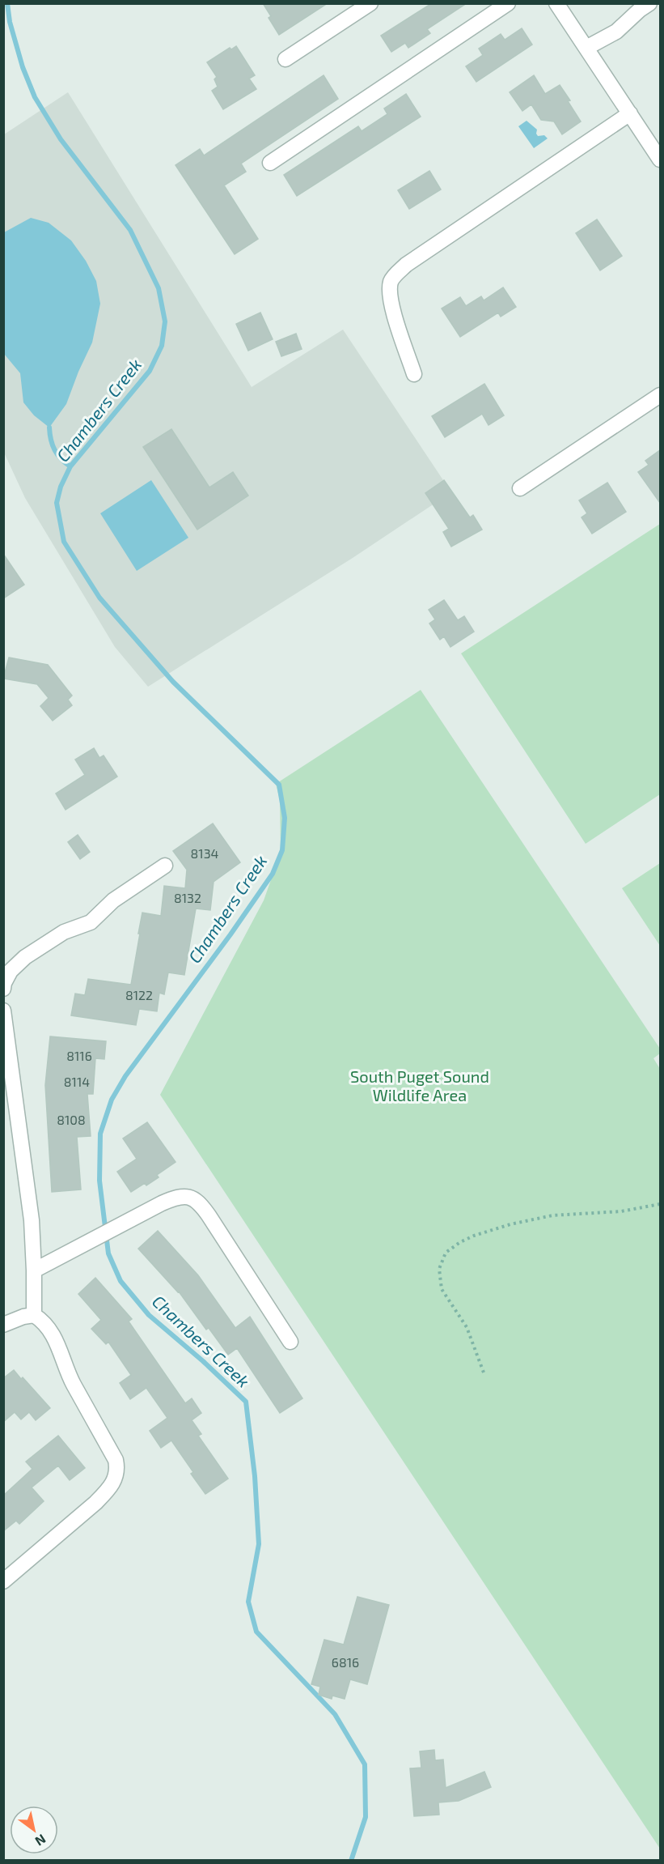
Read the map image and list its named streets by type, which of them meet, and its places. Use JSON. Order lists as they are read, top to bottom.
{
  "water": ["Chambers Creek"],
  "parks": ["South Puget Sound Wildlife Area"],
  "house_numbers": [
    "8134",
    "8132",
    "8122",
    "8116",
    "8114",
    "8108",
    "6816"
  ],
  "north": "bottom right"
}
